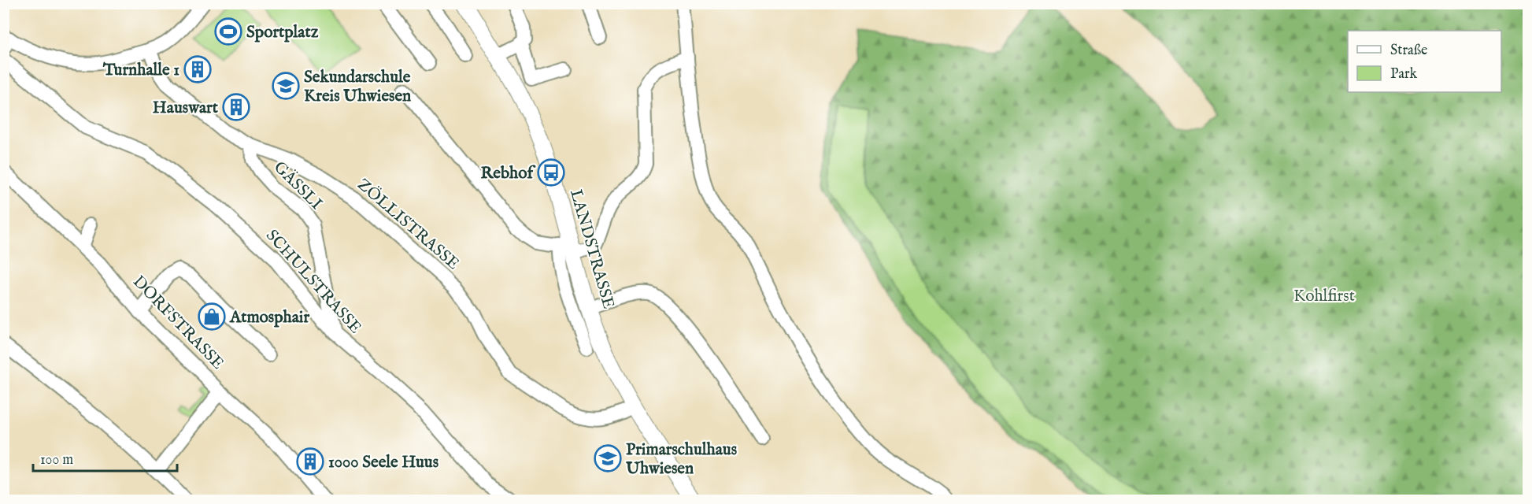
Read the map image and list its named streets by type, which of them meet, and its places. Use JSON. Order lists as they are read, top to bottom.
{
  "streets": {
    "main road": ["LANDSTRASSE"],
    "street": [
      "GÄSSLI",
      "ZÖLLISTRASSE",
      "SCHULSTRASSE",
      "DORFSTRASSE"
    ]
  },
  "crossings": [
    ["GÄSSLI", "ZÖLLISTRASSE"],
    ["GÄSSLI", "SCHULSTRASSE"],
    ["ZÖLLISTRASSE", "LANDSTRASSE"]
  ],
  "parks": ["Kohlfirst"],
  "places": {
    "sports": ["Sportplatz"],
    "building": ["Turnhalle 1", "Hauswart", "1000 Seele Huus"],
    "school or university": ["Sekundarschule Kreis Uhwiesen", "Primarschulhaus Uhwiesen"],
    "bus stop": ["Rebhof"],
    "shop": ["Atmosphair"]
  },
  "legend": ["Straße", "Park"],
  "scale_bar": "100 m"
}
